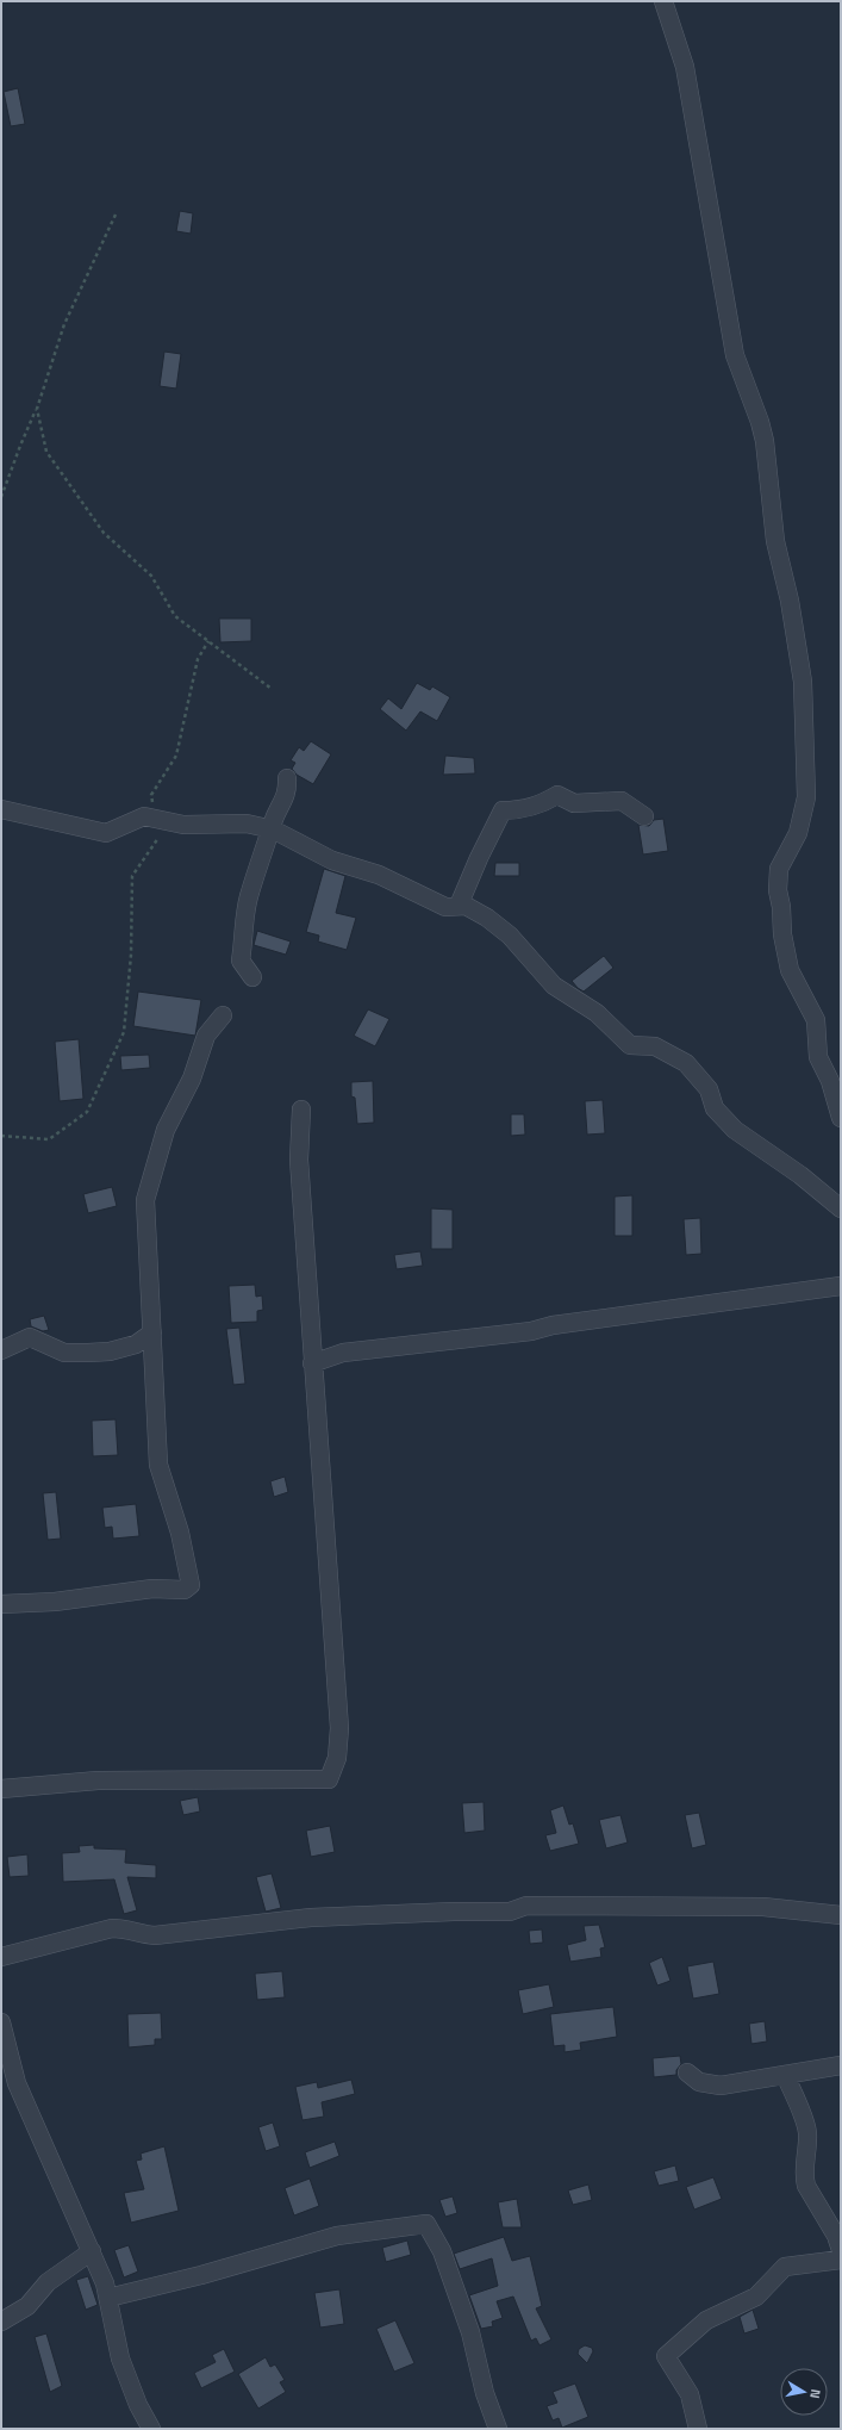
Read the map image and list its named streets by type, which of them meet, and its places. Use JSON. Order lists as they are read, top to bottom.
{
  "north": "right"
}
